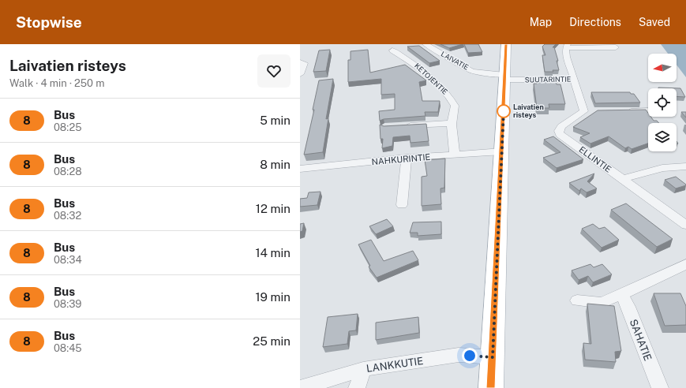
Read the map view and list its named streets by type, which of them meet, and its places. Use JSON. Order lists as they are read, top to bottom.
{
  "streets": {
    "street": [
      "LAIVATIE",
      "KETOJENTIE",
      "SUUTARINTIE",
      "NAHKURINTIE",
      "ELLINTIE",
      "SAHATIE",
      "LANKKUTIE"
    ]
  },
  "crossings": [
    ["LAIVATIE", "SUUTARINTIE"],
    ["KETOJENTIE", "NAHKURINTIE"],
    ["SUUTARINTIE", "ELLINTIE"]
  ],
  "places": ["Laivatien risteys"],
  "lines": ["bus line 8"],
  "north": "left",
  "page": {
    "header": "Stopwise",
    "nav": ["Map", "Directions", "Saved"],
    "heading": ["Laivatien risteys", "Walk · 4 min · 250 m"],
    "list": [
      {
        "mark": "8",
        "name": "Bus",
        "note": "08:25",
        "value": "5 min"
      },
      {
        "mark": "8",
        "name": "Bus",
        "note": "08:28",
        "value": "8 min"
      },
      {
        "mark": "8",
        "name": "Bus",
        "note": "08:32",
        "value": "12 min"
      },
      {
        "mark": "8",
        "name": "Bus",
        "note": "08:34",
        "value": "14 min"
      },
      {
        "mark": "8",
        "name": "Bus",
        "note": "08:39",
        "value": "19 min"
      },
      {
        "mark": "8",
        "name": "Bus",
        "note": "08:45",
        "value": "25 min"
      }
    ]
  }
}
